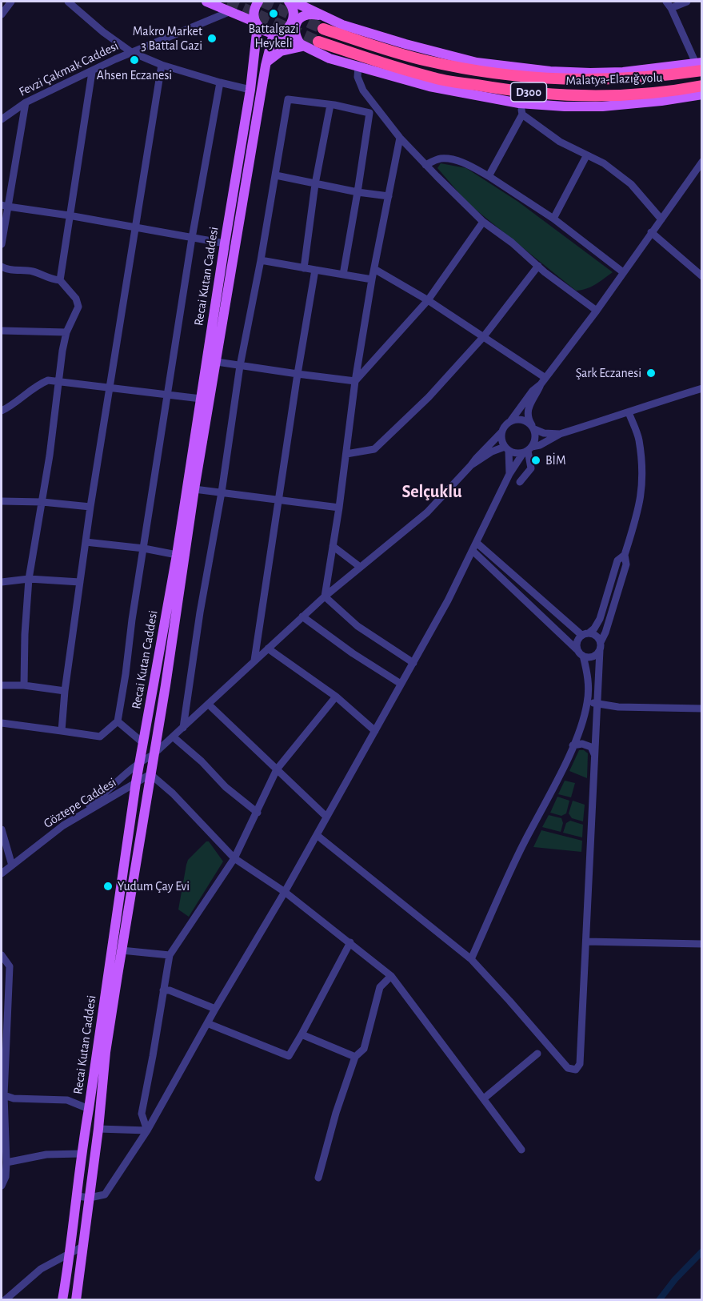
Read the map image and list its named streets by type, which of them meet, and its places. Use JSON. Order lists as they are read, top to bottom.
{
  "streets": {
    "highway": ["Malatya-Elazığ yolu", "D300"],
    "main road": ["Recai Kutan Caddesi"],
    "street": ["Fevzi Çakmak Caddesi", "Göztepe Caddesi"]
  },
  "crossings": [
    ["Recai Kutan Caddesi", "Göztepe Caddesi"]
  ],
  "districts": ["Selçuklu"],
  "places": [
    "Battalgazi Heykeli",
    "Makro Market 3 Battal Gazi",
    "Ahsen Eczanesi",
    "Şark Eczanesi",
    "BİM",
    "Yudum Çay Evi"
  ]
}
